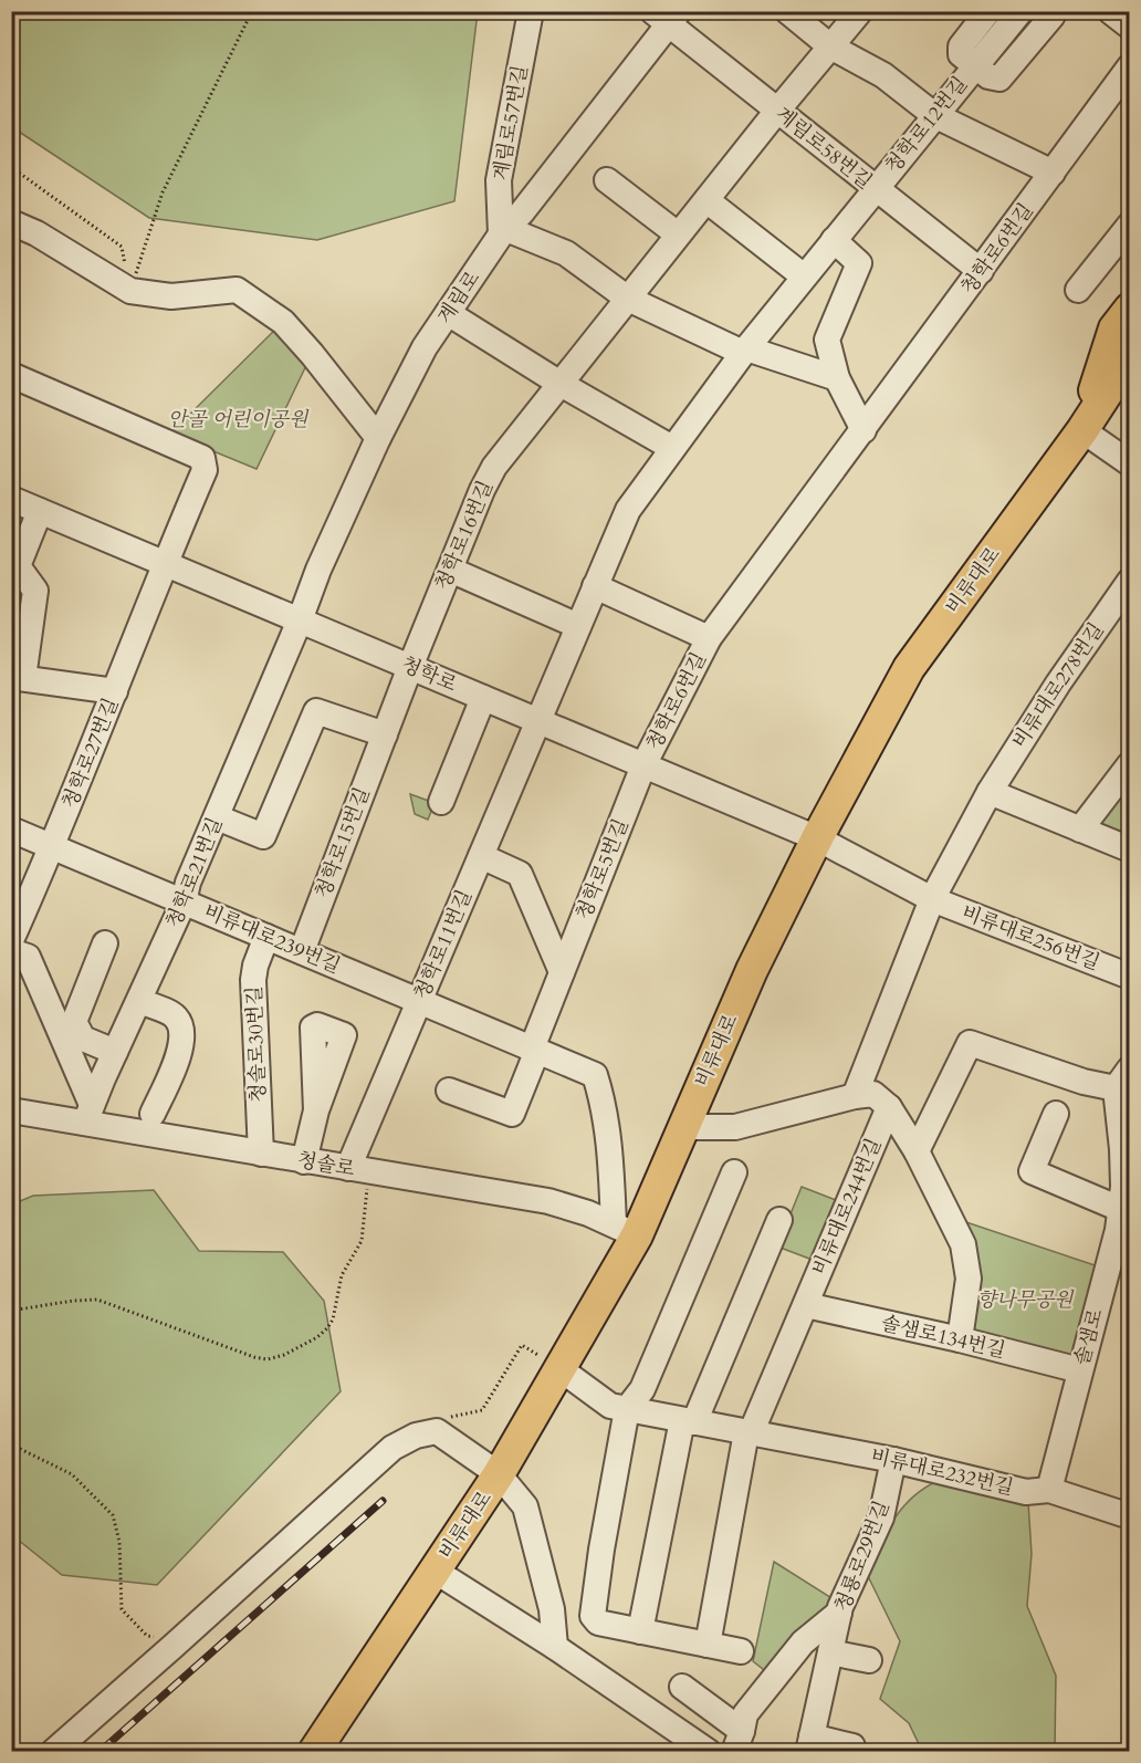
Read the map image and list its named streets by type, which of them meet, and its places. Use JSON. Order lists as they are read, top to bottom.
{
  "streets": {
    "main road": ["비류대로"],
    "street": [
      "계림로57번길",
      "청학로12번길",
      "계림로58번길",
      "청학로6번길",
      "계림로",
      "청학로16번길",
      "청학로",
      "비류대로278번길",
      "청학로27번길",
      "청학로15번길",
      "청학로5번길",
      "청학로21번길",
      "비류대로256번길",
      "비류대로239번길",
      "청학로11번길",
      "청솔로30번길",
      "청솔로",
      "비류대로244번길",
      "솔샘로134번길",
      "솔샘로",
      "비류대로232번길",
      "청룡로29번길"
    ]
  },
  "crossings": [
    ["계림로57번길", "계림로"],
    ["청학로12번길", "계림로58번길"],
    ["청학로12번길", "청학로6번길"],
    ["청학로12번길", "청학로"],
    ["청학로12번길", "청학로11번길"],
    ["계림로58번길", "청학로6번길"],
    ["계림로58번길", "계림로"],
    ["계림로58번길", "청학로16번길"],
    ["청학로6번길", "청학로"],
    ["청학로6번길", "청학로5번길"],
    ["계림로", "청학로"],
    ["계림로", "청학로21번길"],
    ["청학로16번길", "청학로"],
    ["청학로16번길", "청학로15번길"],
    ["비류대로", "청학로"],
    ["비류대로", "비류대로256번길"],
    ["비류대로", "비류대로239번길"],
    ["비류대로", "청솔로"],
    ["비류대로", "비류대로232번길"],
    ["청학로", "청학로27번길"],
    ["청학로", "청학로15번길"],
    ["청학로", "청학로5번길"],
    ["청학로", "청학로21번길"],
    ["청학로", "비류대로256번길"],
    ["청학로", "청학로11번길"],
    ["청학로27번길", "비류대로239번길"],
    ["청학로15번길", "비류대로239번길"],
    ["청학로5번길", "비류대로239번길"],
    ["청학로21번길", "비류대로239번길"],
    ["청학로21번길", "청솔로"],
    ["비류대로239번길", "청학로11번길"],
    ["비류대로239번길", "청솔로30번길"],
    ["비류대로239번길", "청솔로"],
    ["청학로11번길", "청솔로"],
    ["청솔로30번길", "청솔로"],
    ["비류대로244번길", "솔샘로134번길"],
    ["솔샘로134번길", "솔샘로"],
    ["솔샘로", "비류대로232번길"],
    ["비류대로232번길", "청룡로29번길"]
  ],
  "parks": ["안골 어린이공원", "향나무공원"]
}
